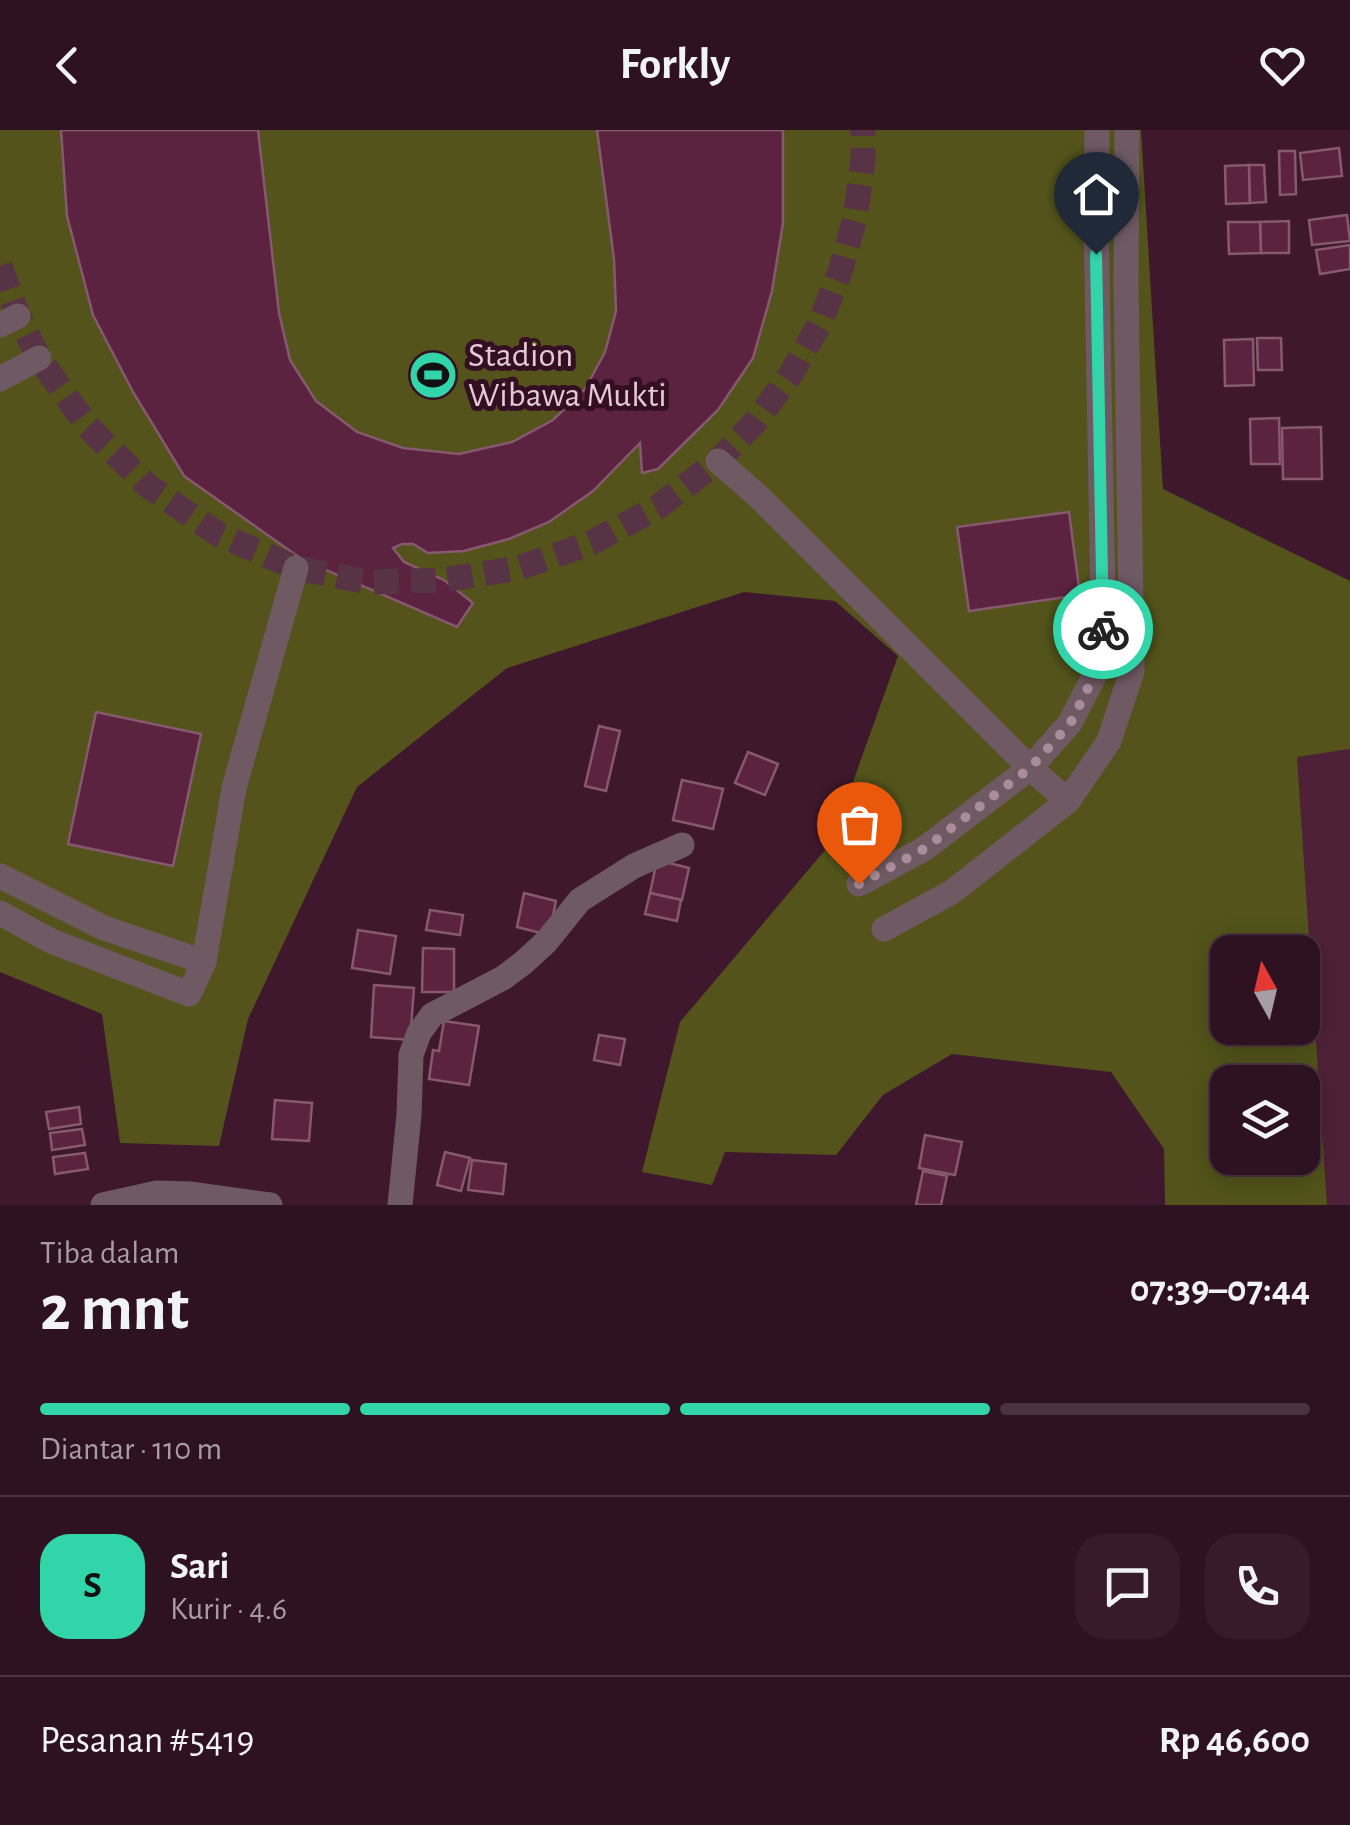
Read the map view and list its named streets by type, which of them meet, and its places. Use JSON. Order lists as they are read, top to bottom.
{
  "places": {
    "sports": ["Stadion Wibawa Mukti"]
  },
  "north": "top",
  "page": {
    "header": "Forkly",
    "heading": ["2 mnt", "Tiba dalam", "07:39–07:44"],
    "panel": [
      "Sari",
      "Kurir · 4.6",
      "Pesanan #5419",
      "Rp 46,600"
    ],
    "bar": "Diantar · 110 m",
    "round": "S"
  }
}
